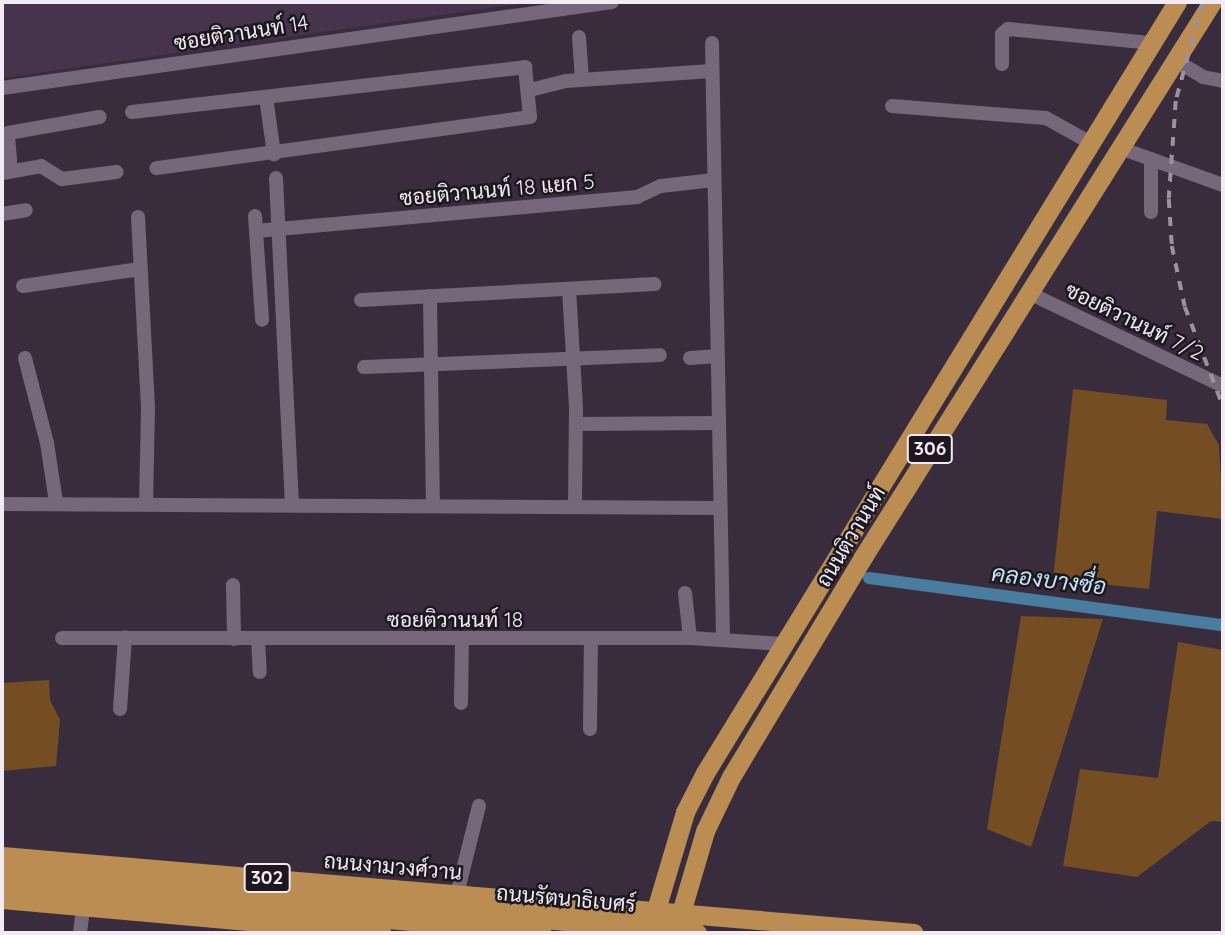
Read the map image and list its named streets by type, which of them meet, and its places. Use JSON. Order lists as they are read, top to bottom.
{
  "streets": {
    "main road": [
      "306",
      "ถนนติวานนท์",
      "ถนนงามวงศ์วาน",
      "302",
      "ถนนรัตนาธิเบศร์"
    ],
    "street": [
      "ซอยติวานนท์ 14",
      "ซอยติวานนท์ 18 แยก 5",
      "ซอยติวานนท์ 7/2",
      "ซอยติวานนท์ 18"
    ]
  },
  "crossings": [
    ["ซอยติวานนท์ 7/2", "ถนนติวานนท์"],
    ["ถนนติวานนท์", "ซอยติวานนท์ 18"],
    ["ถนนติวานนท์", "ถนนงามวงศ์วาน"],
    ["ถนนติวานนท์", "ถนนรัตนาธิเบศร์"],
    ["ถนนงามวงศ์วาน", "ถนนรัตนาธิเบศร์"]
  ],
  "water": ["คลองบางซื่อ"]
}
